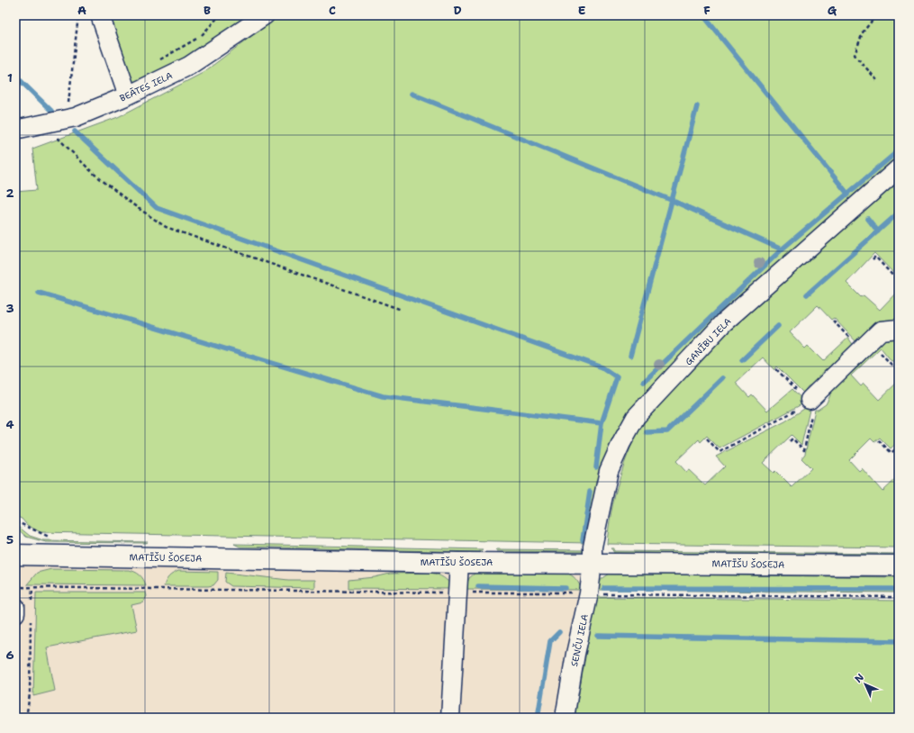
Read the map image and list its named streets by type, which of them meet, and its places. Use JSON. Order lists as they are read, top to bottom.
{
  "streets": {
    "main road": ["MATĪŠU ŠOSEJA"],
    "street": ["BEĀTES IELA", "GANĪBU IELA", "SENČU IELA"]
  },
  "crossings": [
    ["GANĪBU IELA", "MATĪŠU ŠOSEJA"],
    ["GANĪBU IELA", "SENČU IELA"],
    ["MATĪŠU ŠOSEJA", "SENČU IELA"]
  ],
  "north": "top left",
  "grid": {
    "columns": [
      "A",
      "B",
      "C",
      "D",
      "E",
      "F",
      "G"
    ],
    "rows": [
      "1",
      "2",
      "3",
      "4",
      "5",
      "6"
    ]
  }
}
